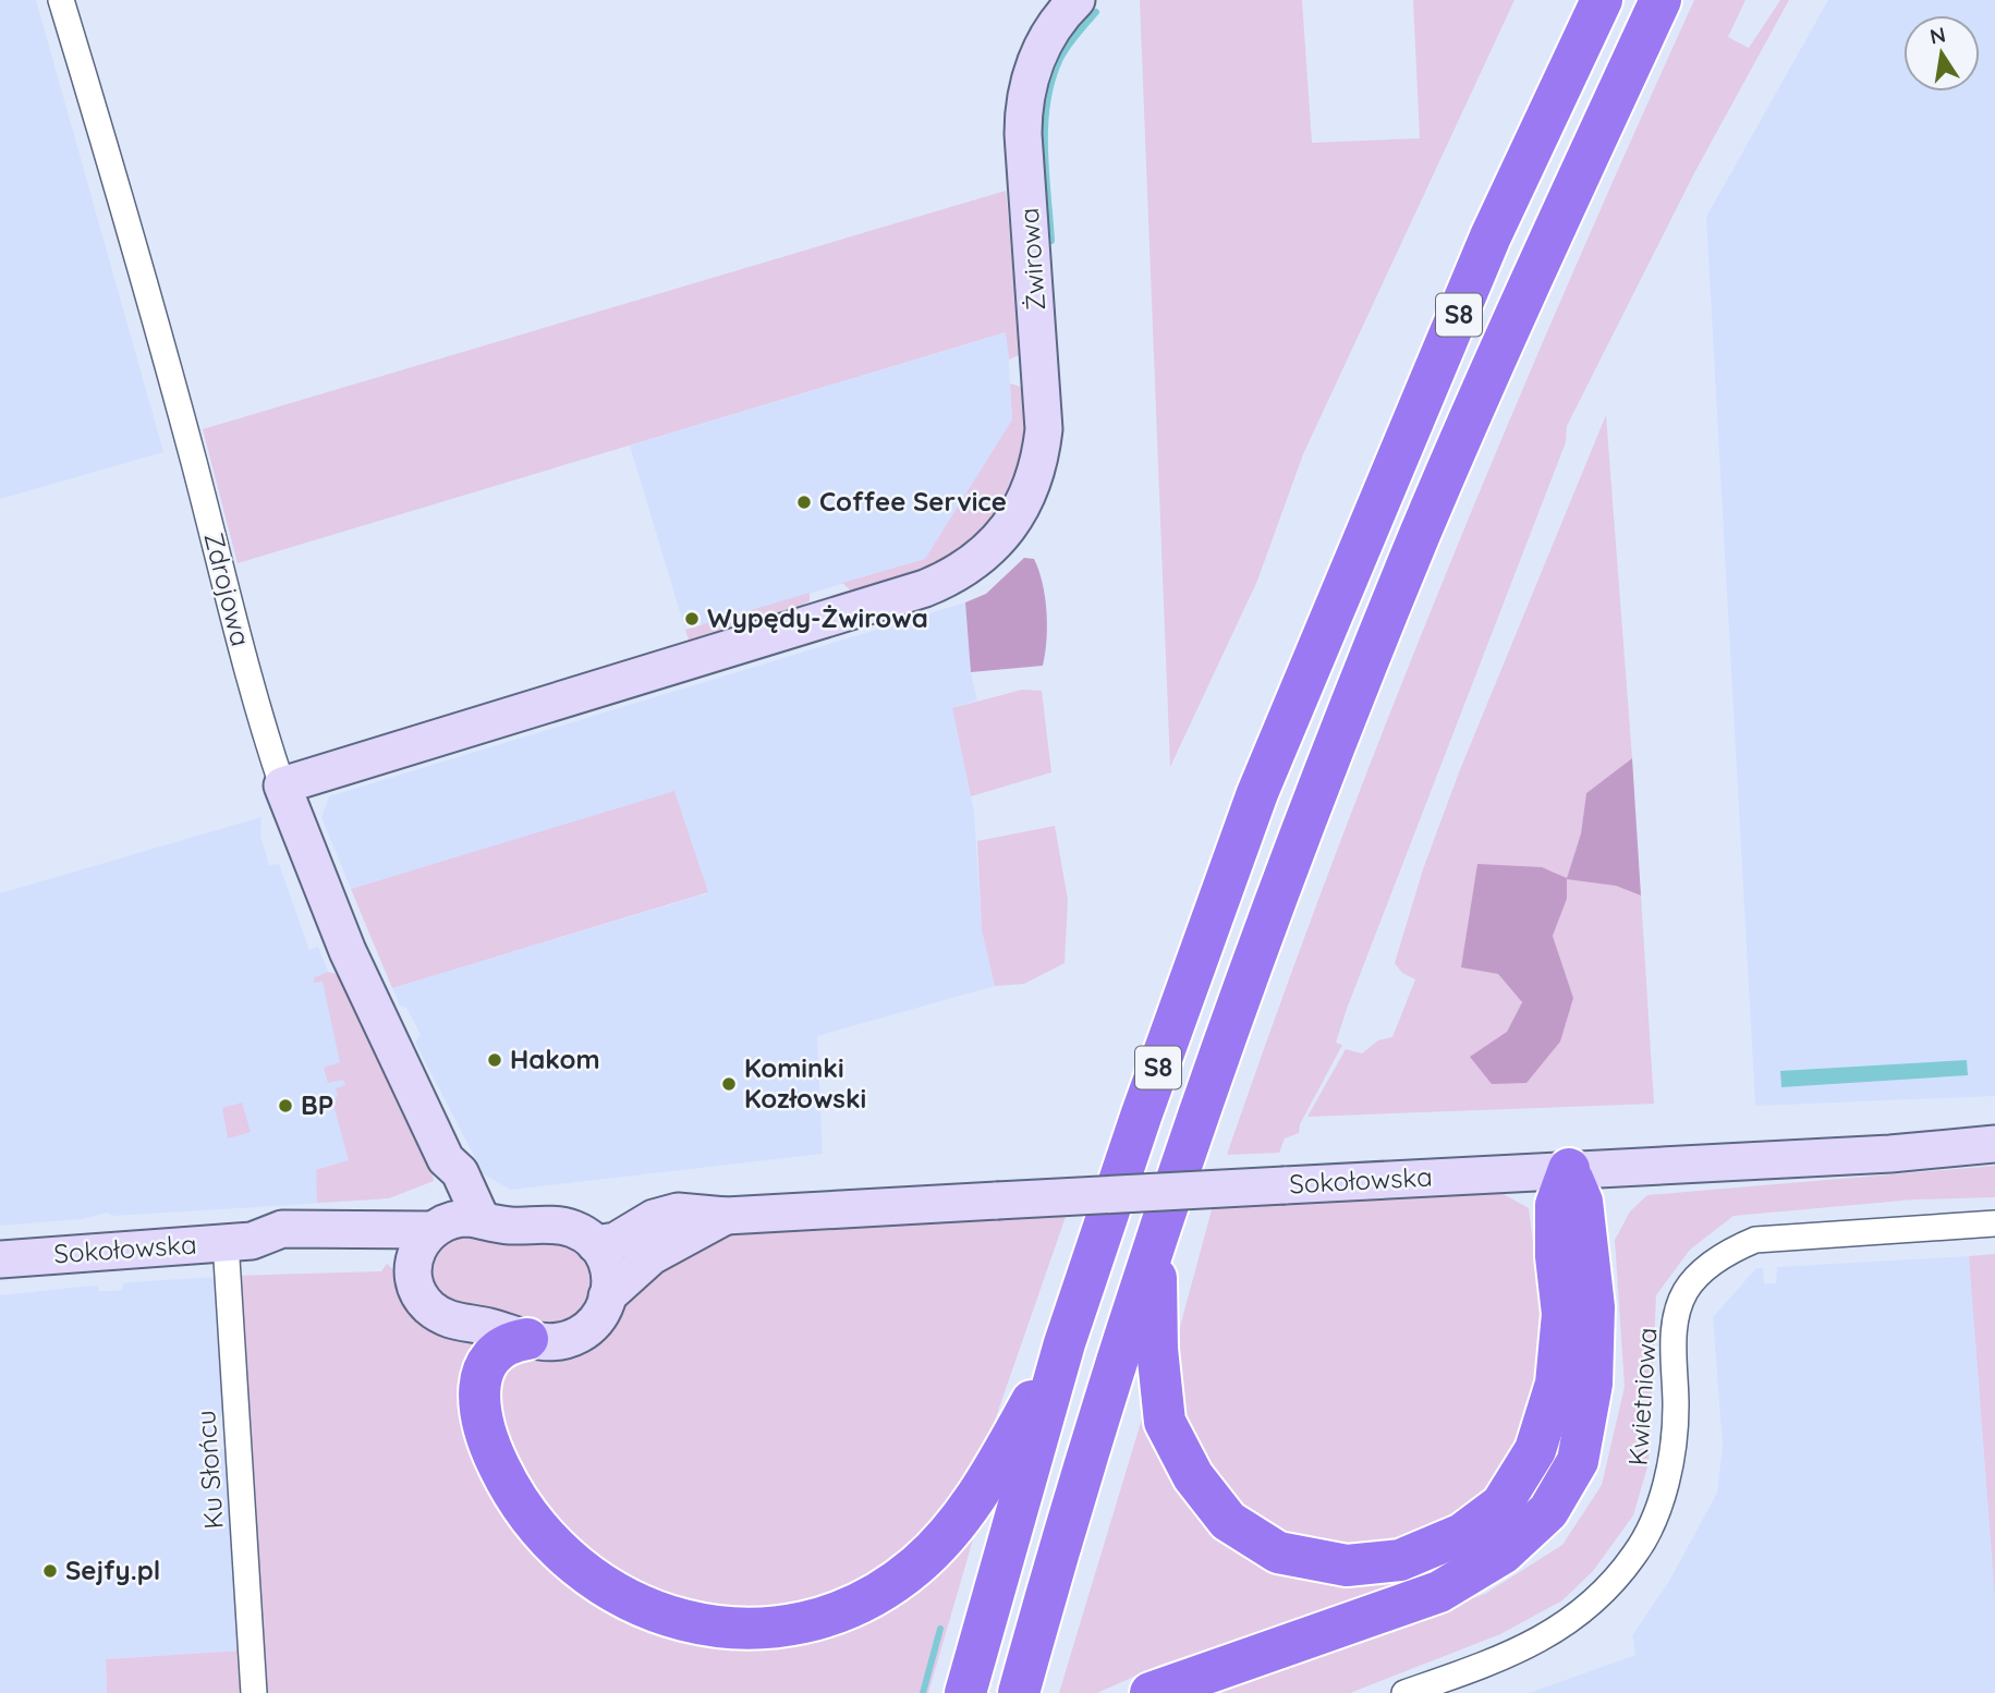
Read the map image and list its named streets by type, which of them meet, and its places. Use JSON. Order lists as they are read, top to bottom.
{
  "streets": {
    "highway": ["S8"],
    "street": [
      "Żwirowa",
      "Zdrojowa",
      "Sokołowska",
      "Kwietniowa",
      "Ku Słońcu"
    ]
  },
  "crossings": [
    ["Żwirowa", "Zdrojowa"],
    ["Zdrojowa", "Sokołowska"],
    ["Sokołowska", "Ku Słońcu"]
  ],
  "places": [
    "Coffee Service",
    "Wypędy-Żwirowa",
    "Hakom",
    "Kominki Kozłowski",
    "BP",
    "Sejfy.pl"
  ],
  "north": "top"
}
